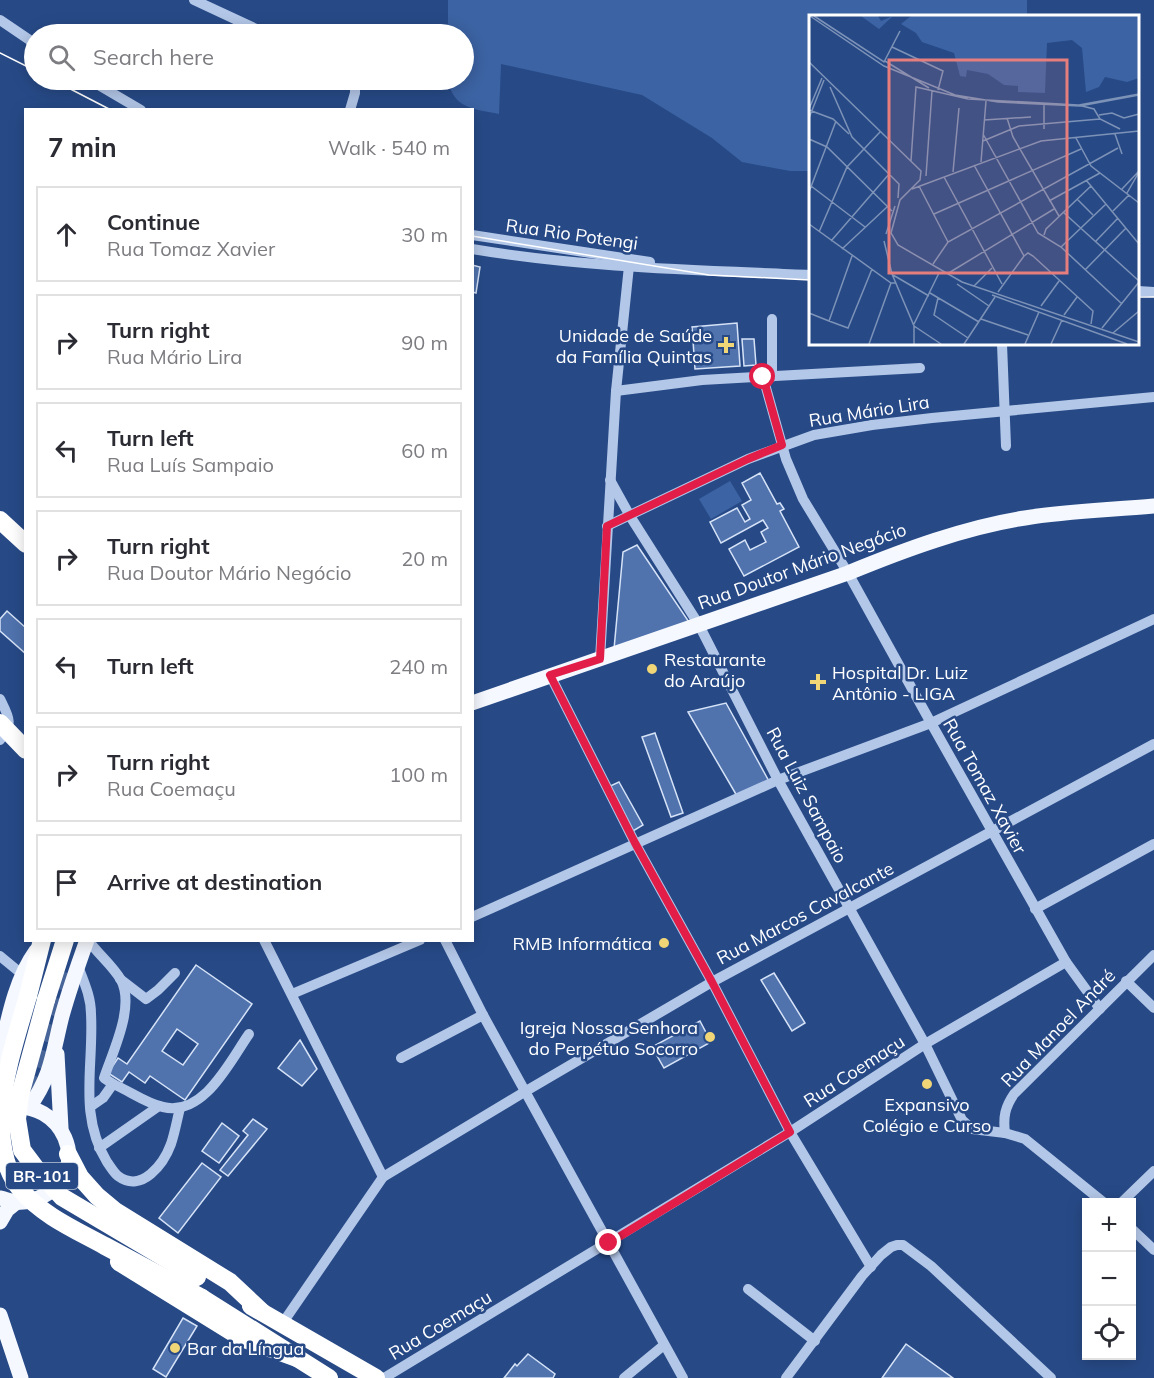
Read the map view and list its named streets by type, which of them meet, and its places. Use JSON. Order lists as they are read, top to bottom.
{
  "streets": {
    "highway": ["BR-101"],
    "main road": ["Rua Doutor Mário Negócio"],
    "street": [
      "Rua Rio Potengi",
      "Rua Mário Lira",
      "Rua Tomaz Xavier",
      "Rua Luiz Sampaio",
      "Rua Marcos Cavalcante",
      "Rua Manoel André",
      "Rua Coemaçu"
    ]
  },
  "crossings": [
    ["Rua Mário Lira", "Rua Tomaz Xavier"],
    ["Rua Mário Lira", "Rua Luiz Sampaio"],
    ["Rua Doutor Mário Negócio", "Rua Tomaz Xavier"],
    ["Rua Doutor Mário Negócio", "Rua Luiz Sampaio"],
    ["Rua Tomaz Xavier", "Rua Marcos Cavalcante"],
    ["Rua Tomaz Xavier", "Rua Manoel André"],
    ["Rua Tomaz Xavier", "Rua Coemaçu"],
    ["Rua Luiz Sampaio", "Rua Marcos Cavalcante"],
    ["Rua Luiz Sampaio", "Rua Manoel André"],
    ["Rua Luiz Sampaio", "Rua Coemaçu"],
    ["Rua Marcos Cavalcante", "BR-101"]
  ],
  "places": {
    "health": ["Unidade de Saúde da Família Quintas", "Hospital Dr. Luiz Antônio - LIGA"],
    "other": [
      "Restaurante do Araújo",
      "RMB Informática",
      "Igreja Nossa Senhora do Perpétuo Socorro",
      "Expansivo Colégio e Curso",
      "Bar da Língua"
    ]
  },
  "page": {
    "search": "Search here",
    "heading": ["7 min", "Walk · 540 m"],
    "list": [
      ["Continue", "Rua Tomaz Xavier", "30 m"],
      ["Turn right", "Rua Mário Lira", "90 m"],
      ["Turn left", "Rua Luís Sampaio", "60 m"],
      ["Turn right", "Rua Doutor Mário Negócio", "20 m"],
      ["Turn left", "240 m"],
      ["Turn right", "Rua Coemaçu", "100 m"],
      "Arrive at destination"
    ],
    "map_buttons": ["+", "−"]
  }
}
